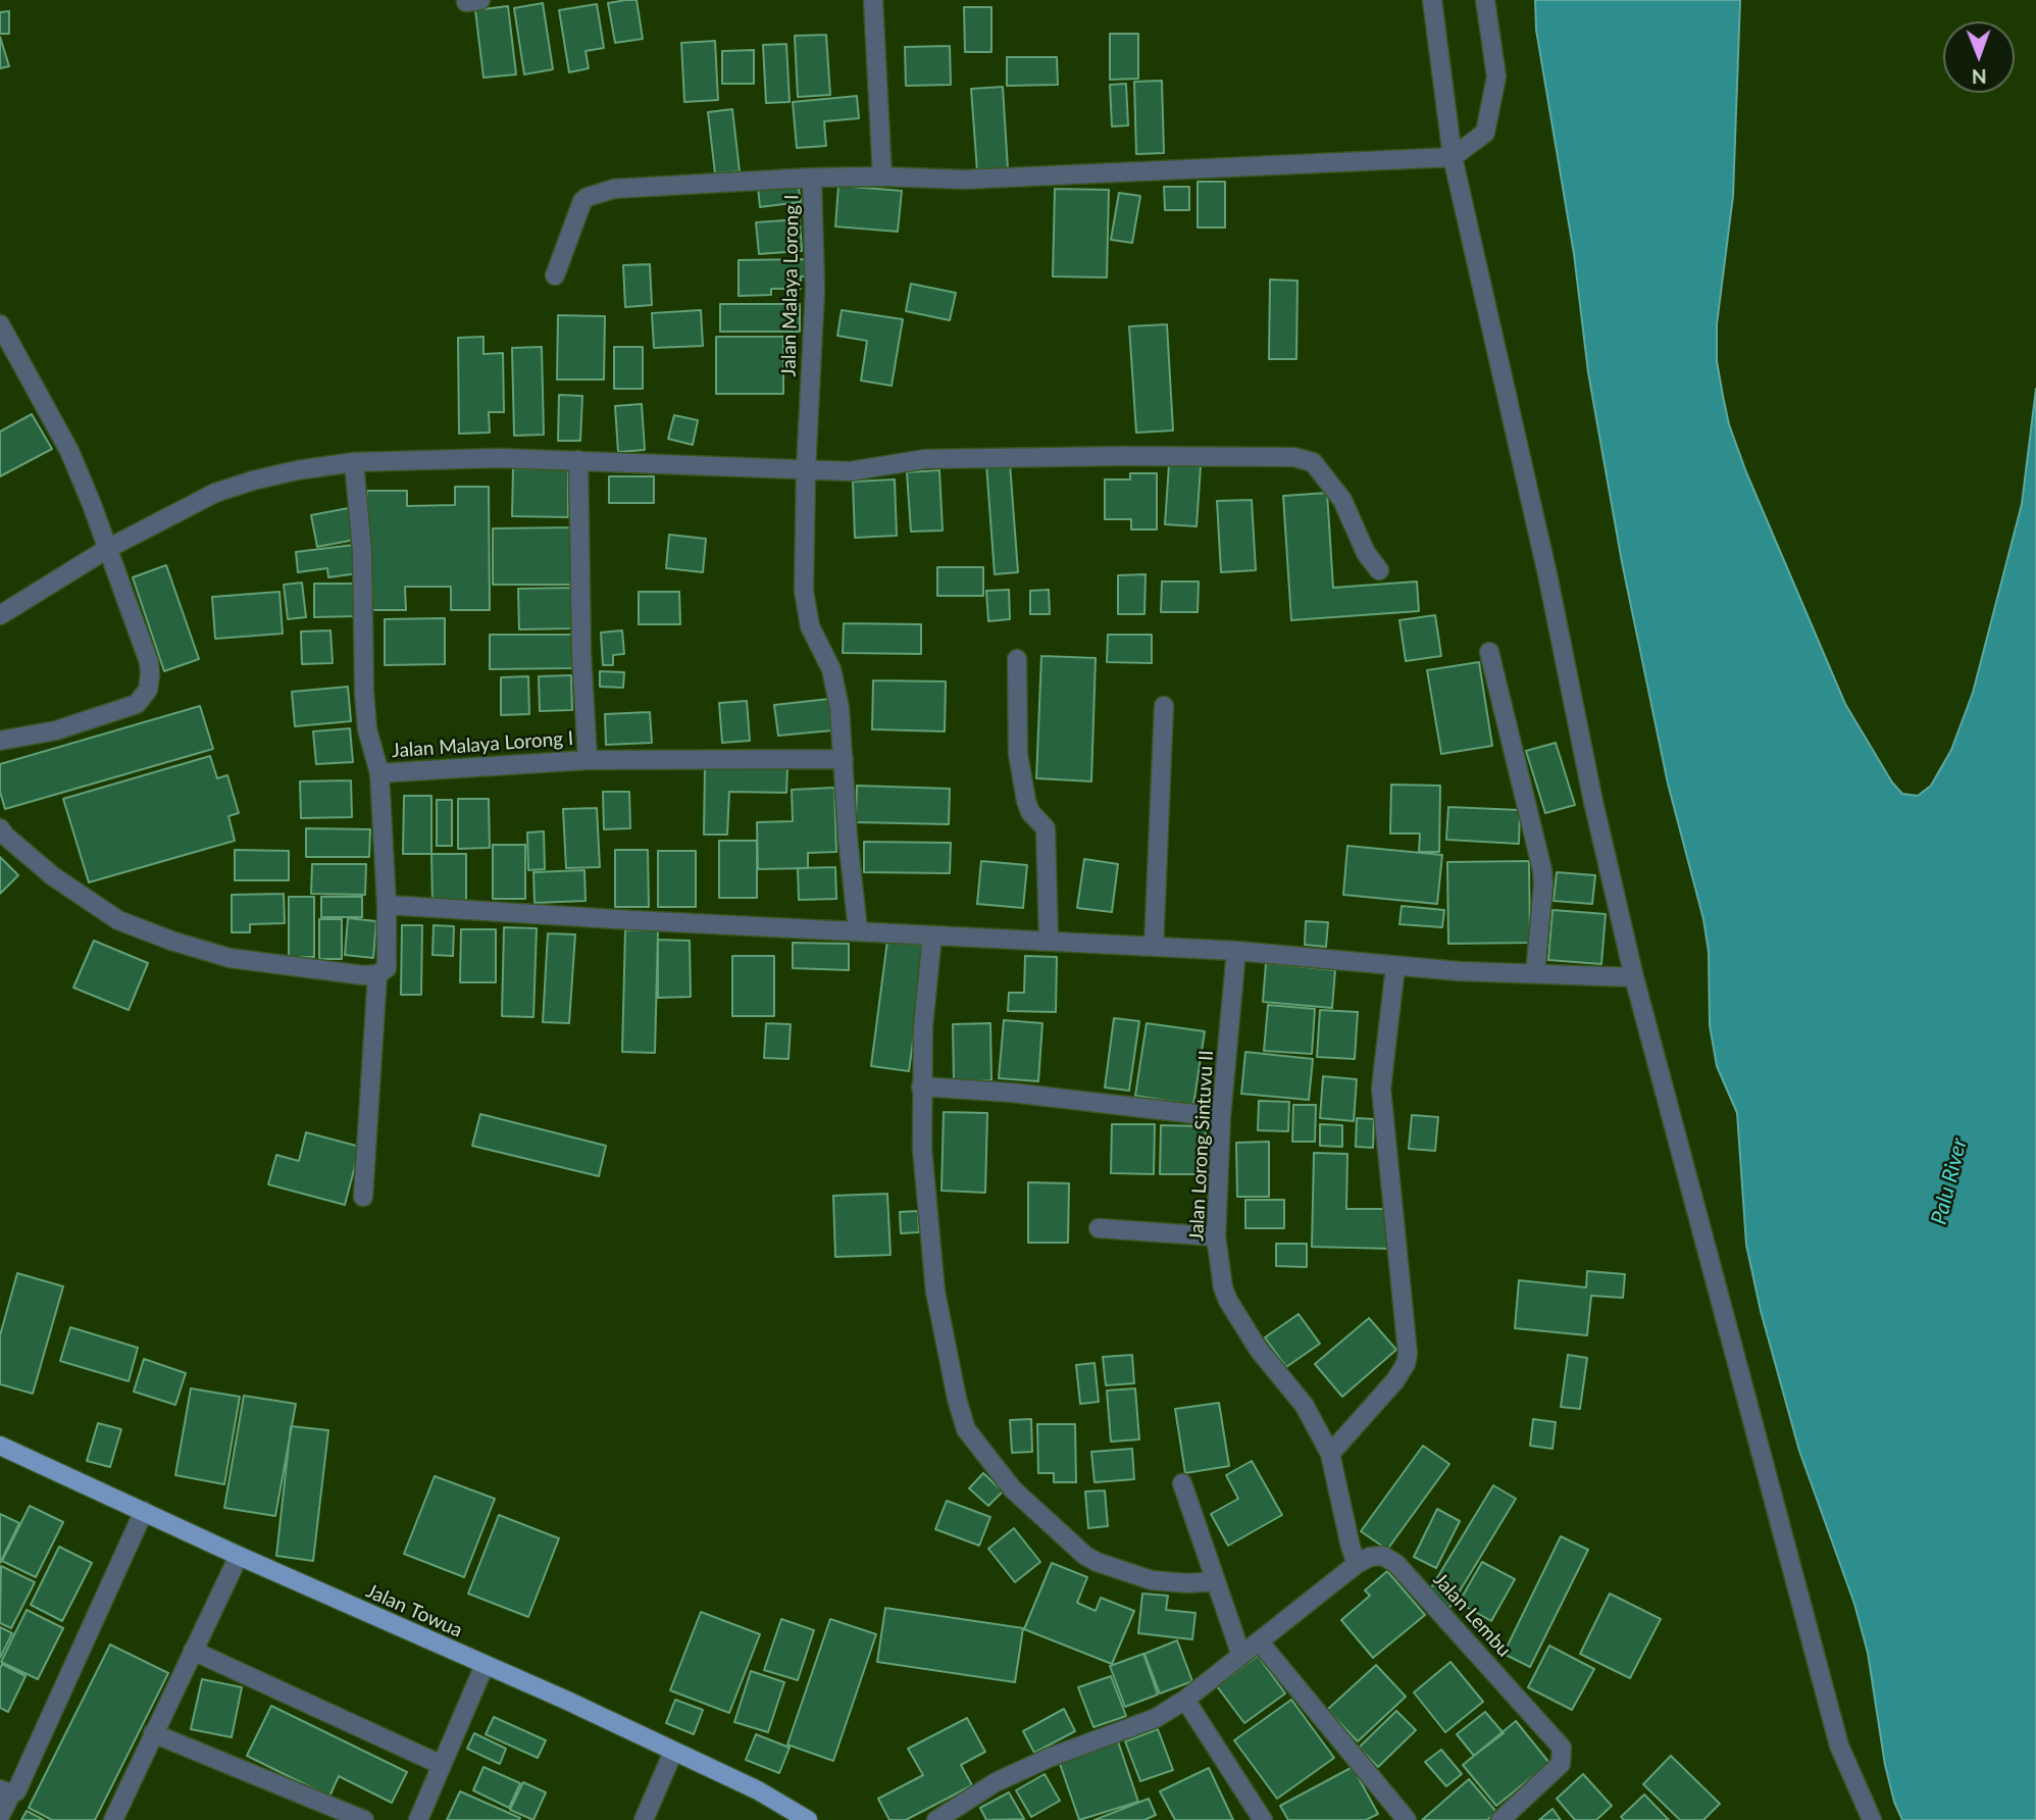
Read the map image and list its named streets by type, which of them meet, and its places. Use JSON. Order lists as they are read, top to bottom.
{
  "streets": {
    "main road": ["Jalan Towua"],
    "street": ["Jalan Malaya Lorong I", "Jalan Lorong Sintuvu II", "Jalan Lembu"]
  },
  "crossings": [
    ["Jalan Lorong Sintuvu II", "Jalan Lembu"]
  ],
  "water": ["Palu River"],
  "north": "bottom"
}
